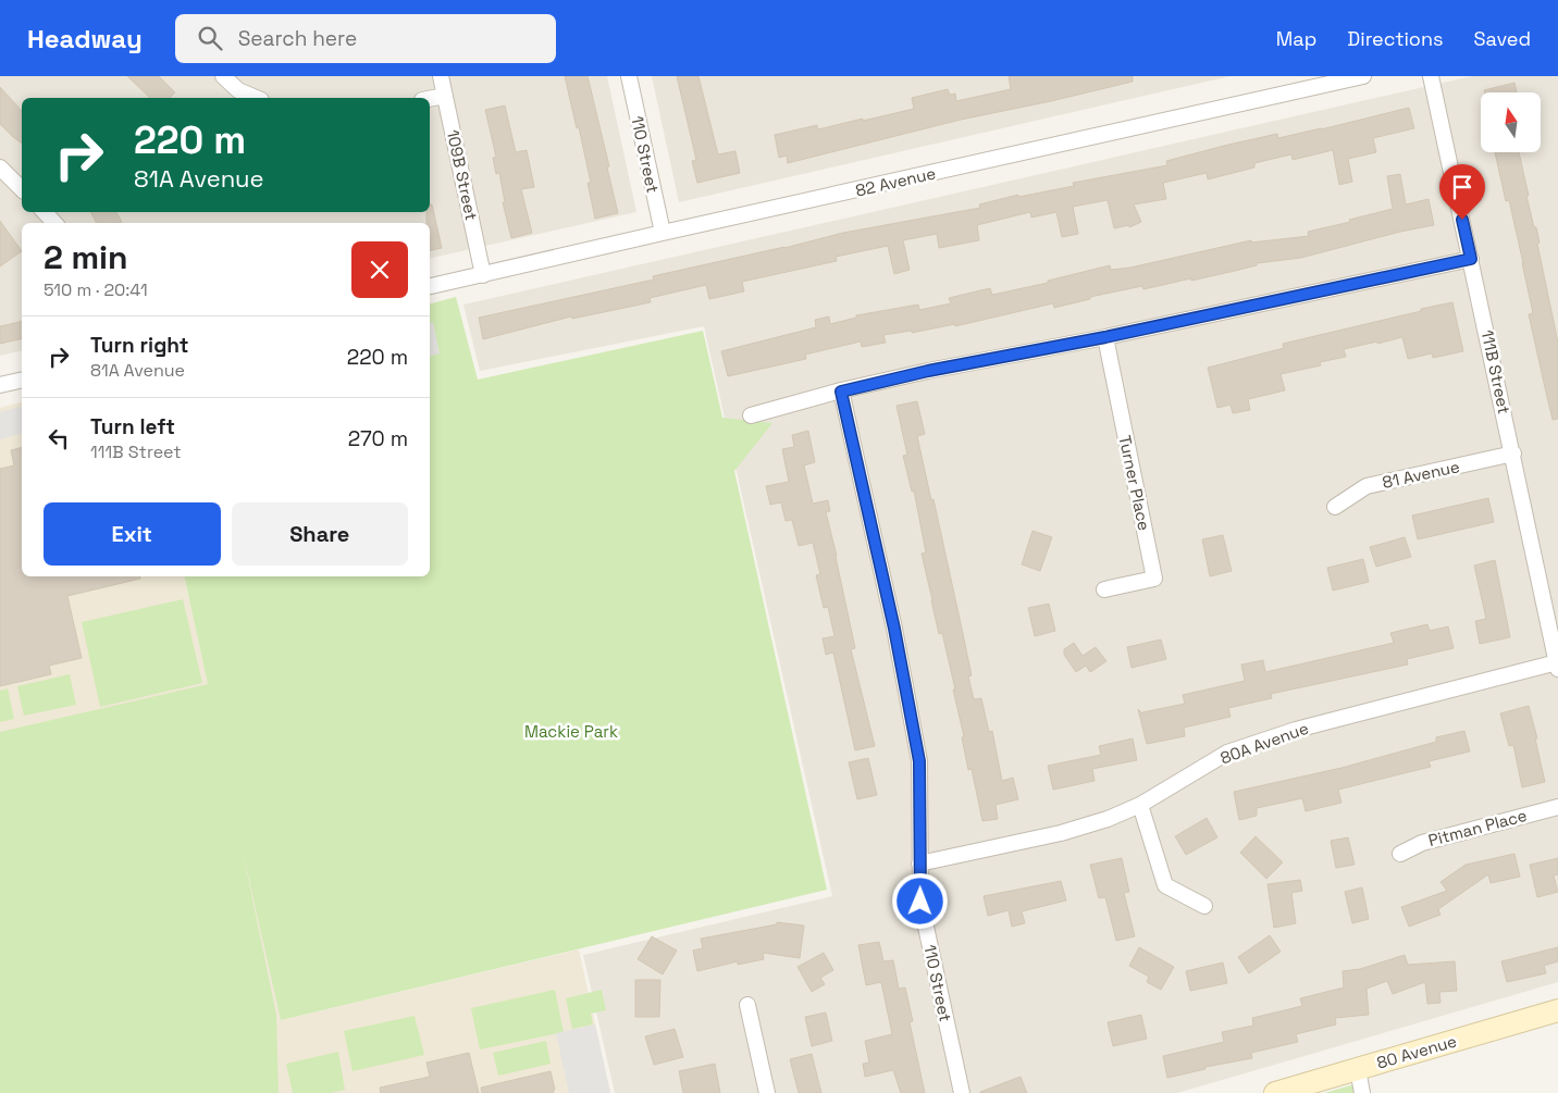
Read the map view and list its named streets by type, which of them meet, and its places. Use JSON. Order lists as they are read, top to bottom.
{
  "streets": {
    "street": [
      "110 Street",
      "109B Street",
      "82 Avenue",
      "111B Street",
      "81 Avenue",
      "Turner Place",
      "80A Avenue",
      "Pitman Place",
      "80 Avenue"
    ]
  },
  "crossings": [
    ["110 Street", "82 Avenue"],
    ["110 Street", "80A Avenue"],
    ["109B Street", "82 Avenue"],
    ["111B Street", "81 Avenue"],
    ["111B Street", "80A Avenue"]
  ],
  "parks": ["Mackie Park"],
  "north": "top",
  "page": {
    "header": "Headway",
    "search": "Search here",
    "nav": ["Map", "Directions", "Saved"],
    "turn": ["220 m", "81A Avenue"],
    "heading": ["2 min", "510 m · 20:41"],
    "list": [
      {
        "name": "Turn right",
        "note": "81A Avenue",
        "value": "220 m"
      },
      {
        "name": "Turn left",
        "note": "111B Street",
        "value": "270 m"
      }
    ],
    "buttons": ["Exit", "Share"]
  }
}
